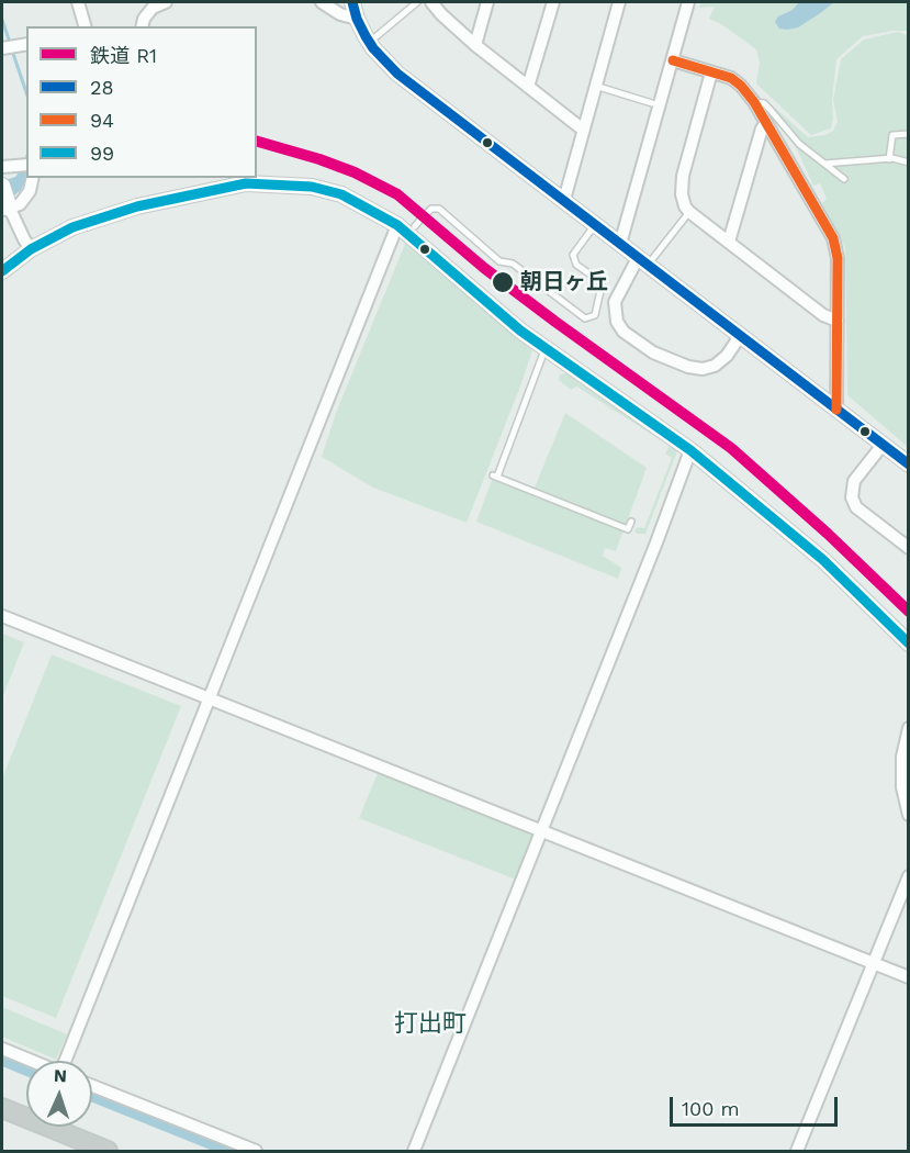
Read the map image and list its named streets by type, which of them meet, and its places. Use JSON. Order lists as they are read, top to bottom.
{
  "districts": ["打出町"],
  "places": ["朝日ヶ丘"],
  "lines": [
    "transit line 28",
    "transit line 94",
    "rail line R1",
    "transit line 99"
  ],
  "legend": [
    "鉄道 R1",
    "28",
    "94",
    "99"
  ],
  "scale_bar": "100 m",
  "north": "top"
}
